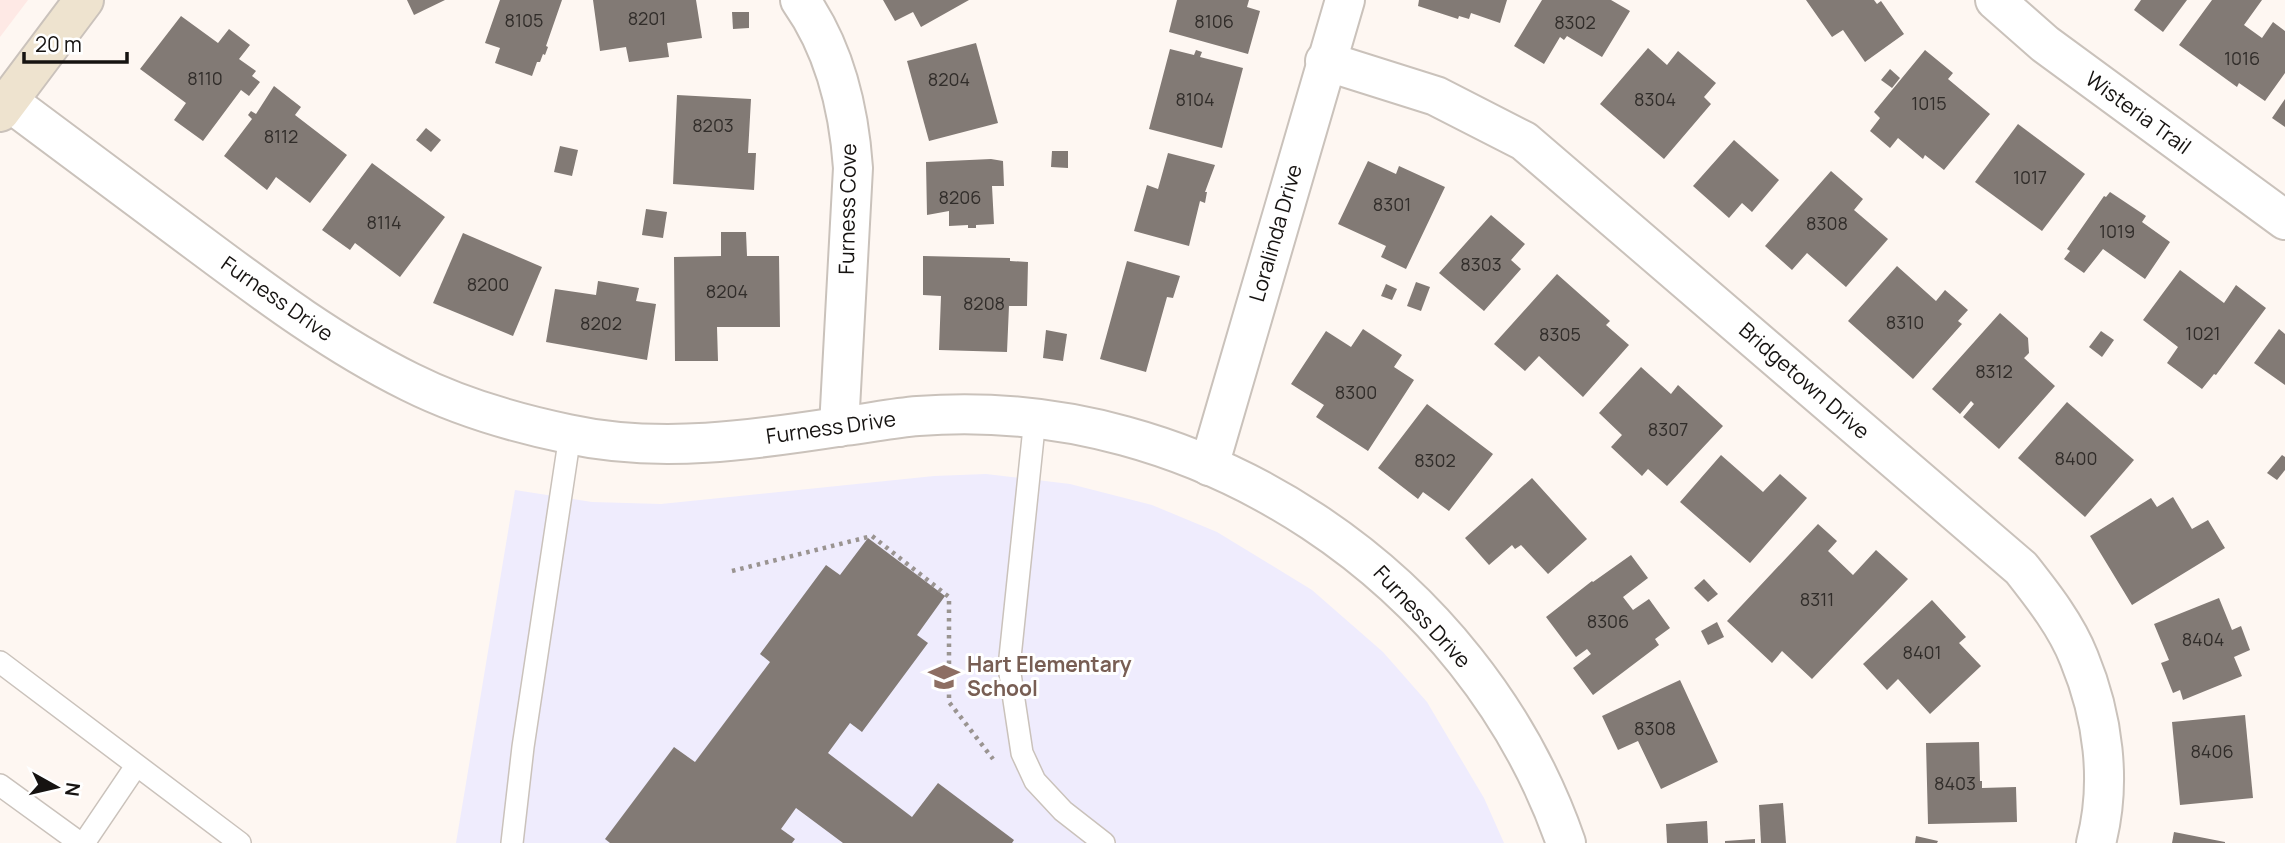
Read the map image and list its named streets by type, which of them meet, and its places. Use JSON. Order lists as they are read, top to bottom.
{
  "streets": {
    "street": [
      "Wisteria Trail",
      "Furness Cove",
      "Loralinda Drive",
      "Furness Drive",
      "Bridgetown Drive"
    ]
  },
  "crossings": [
    ["Furness Cove", "Furness Drive"],
    ["Loralinda Drive", "Furness Drive"],
    ["Loralinda Drive", "Bridgetown Drive"]
  ],
  "places": {
    "school or university": ["Hart Elementary School"]
  },
  "house_numbers": [
    "8201",
    "8105",
    "8106",
    "8302",
    "1016",
    "8110",
    "8204",
    "8104",
    "8304",
    "1015",
    "8203",
    "8112",
    "1017",
    "8206",
    "8301",
    "8114",
    "8308",
    "1019",
    "8303",
    "8200",
    "8204",
    "8208",
    "8310",
    "8202",
    "1021",
    "8305",
    "8312",
    "8300",
    "8307",
    "8400",
    "8302",
    "8311",
    "8306",
    "8404",
    "8401",
    "8308",
    "8406",
    "8403"
  ],
  "scale_bar": "20 m",
  "north": "right"
}
